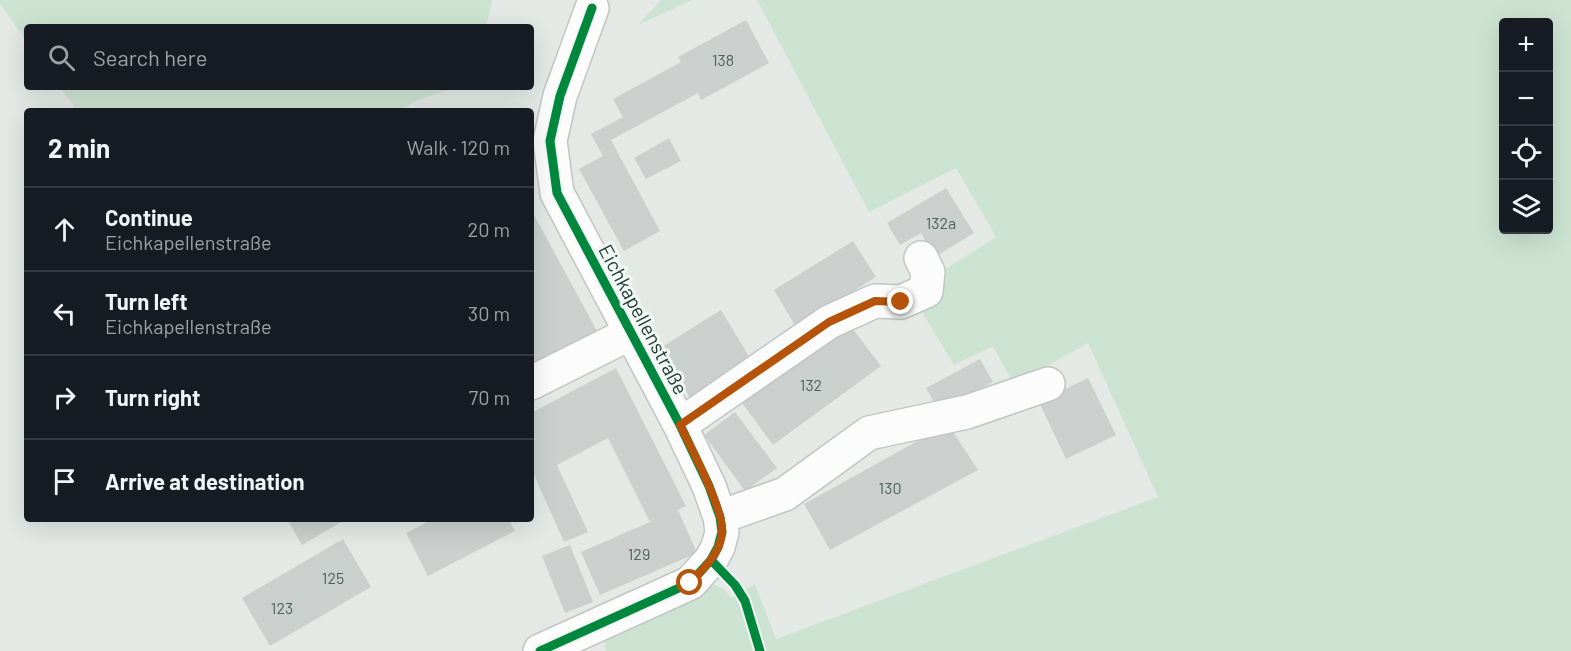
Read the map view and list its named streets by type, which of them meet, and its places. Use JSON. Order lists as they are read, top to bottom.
{
  "streets": {
    "street": ["Eichkapellenstraße"]
  },
  "house_numbers": [
    "138",
    "132a",
    "132",
    "130",
    "129",
    "125",
    "123"
  ],
  "page": {
    "map_buttons": ["+", "−"],
    "search": "Search here",
    "heading": ["2 min", "Walk · 120 m"],
    "list": [
      ["Continue", "Eichkapellenstraße", "20 m"],
      ["Turn left", "Eichkapellenstraße", "30 m"],
      ["Turn right", "70 m"],
      "Arrive at destination"
    ]
  }
}
